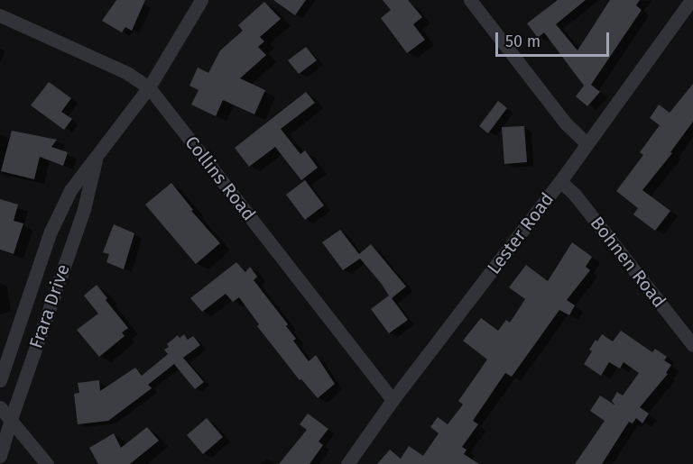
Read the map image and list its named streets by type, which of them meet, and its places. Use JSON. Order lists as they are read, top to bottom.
{
  "streets": {
    "street": [
      "Collins Road",
      "Lester Road",
      "Bohnen Road",
      "Frara Drive"
    ]
  },
  "crossings": [
    ["Collins Road", "Lester Road"],
    ["Collins Road", "Frara Drive"],
    ["Lester Road", "Bohnen Road"]
  ],
  "scale_bar": "50 m"
}
